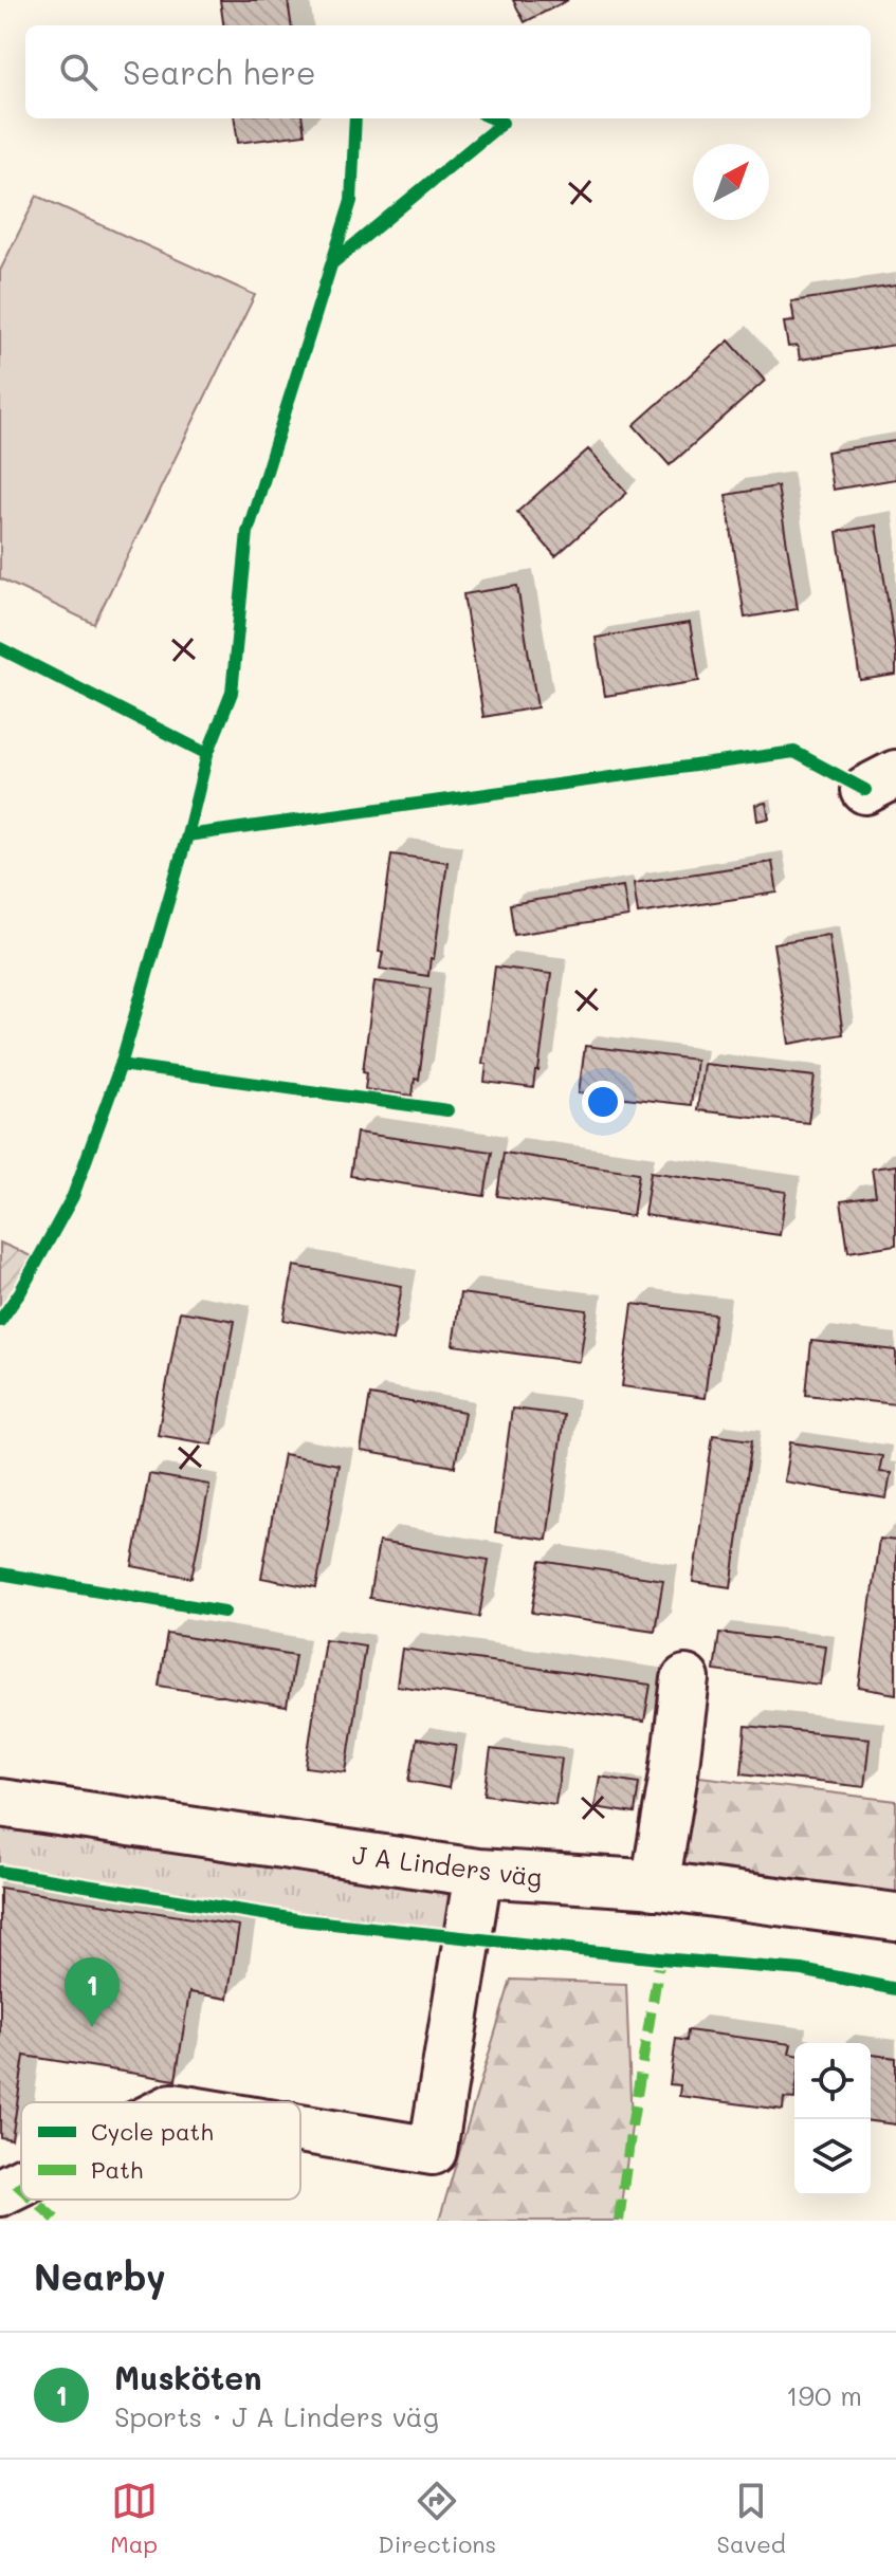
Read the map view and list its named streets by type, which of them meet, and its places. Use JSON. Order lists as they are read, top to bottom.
{
  "streets": {
    "street": ["J A Linders väg"]
  },
  "legend": ["Cycle path", "Path"],
  "north": "top right",
  "page": {
    "search": "Search here",
    "pins": "1",
    "heading": "Nearby",
    "list": [
      {
        "mark": "1",
        "name": "Musköten",
        "note": "Sports · J A Linders väg",
        "value": "190 m"
      }
    ],
    "nav": ["Map", "Directions", "Saved"]
  }
}
